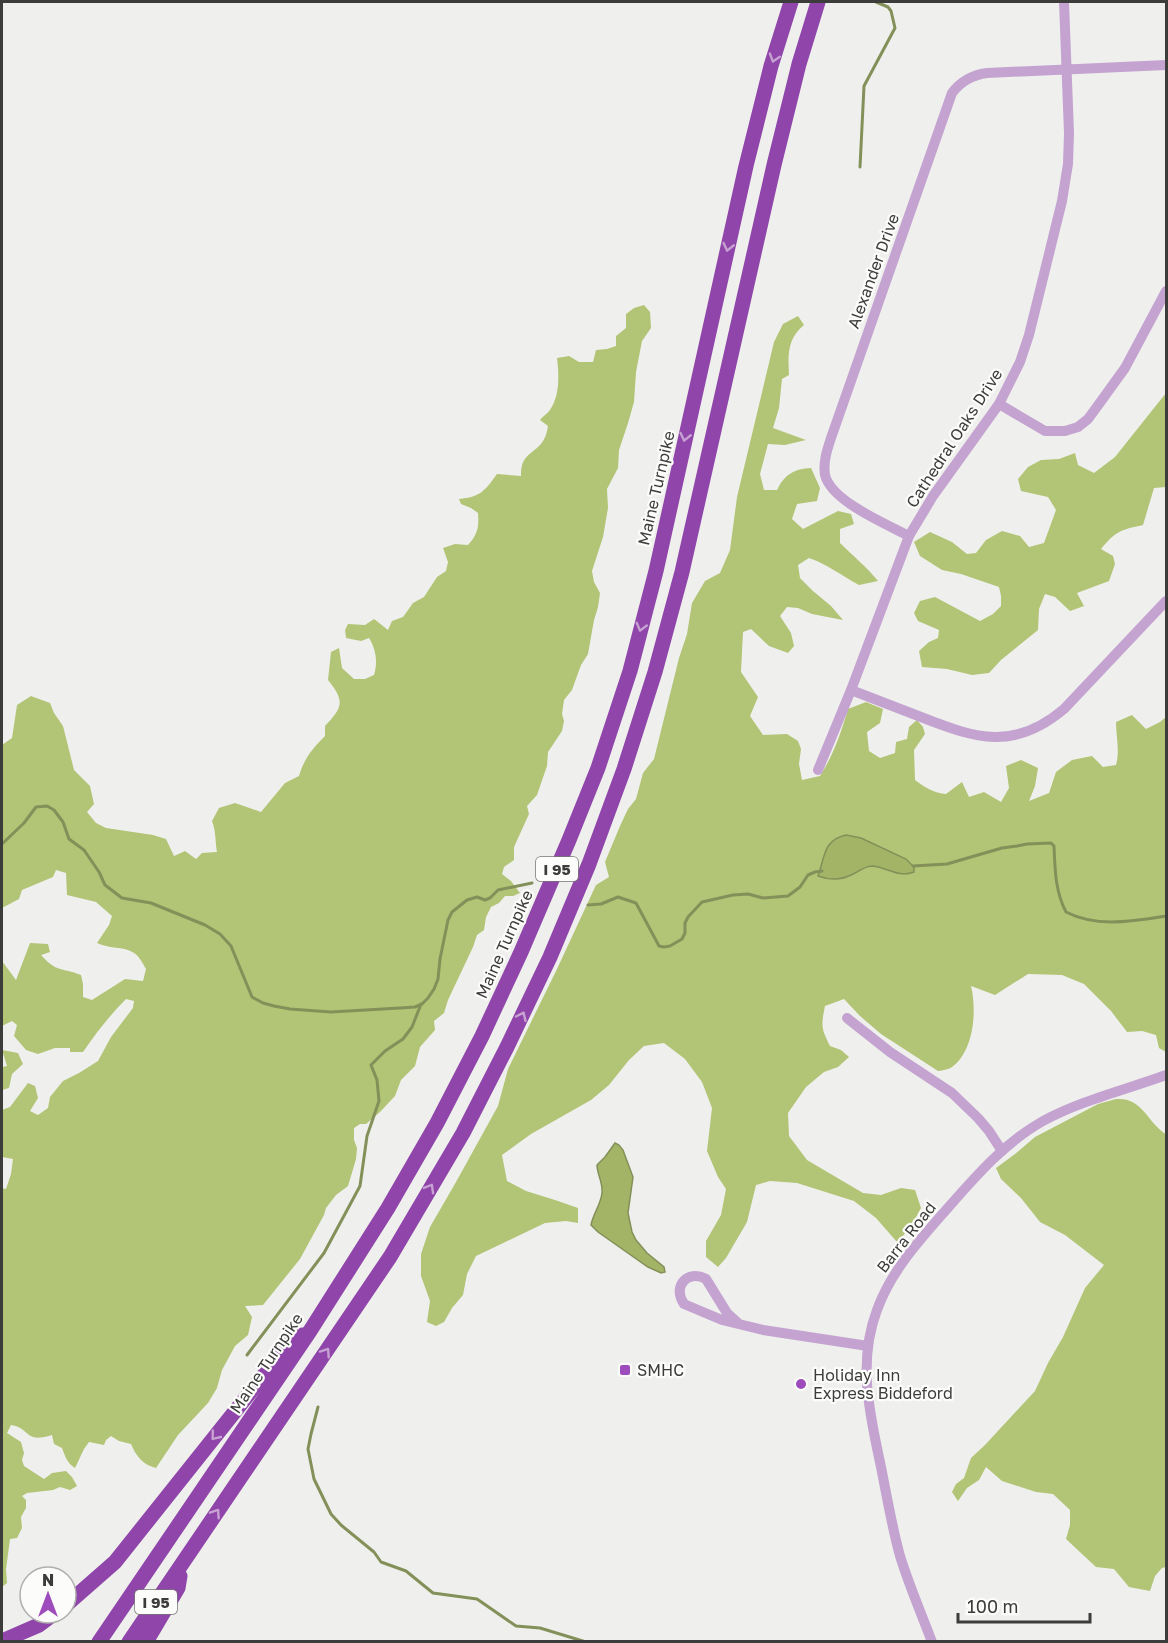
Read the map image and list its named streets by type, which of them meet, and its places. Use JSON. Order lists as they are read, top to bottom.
{
  "streets": {
    "highway": ["Maine Turnpike", "I 95"],
    "street": ["Alexander Drive", "Cathedral Oaks Drive", "Barra Road"]
  },
  "crossings": [
    ["Alexander Drive", "Cathedral Oaks Drive"]
  ],
  "places": {
    "transit": ["SMHC"],
    "other": ["Holiday Inn Express Biddeford"]
  },
  "scale_bar": "100 m",
  "north": "top"
}
